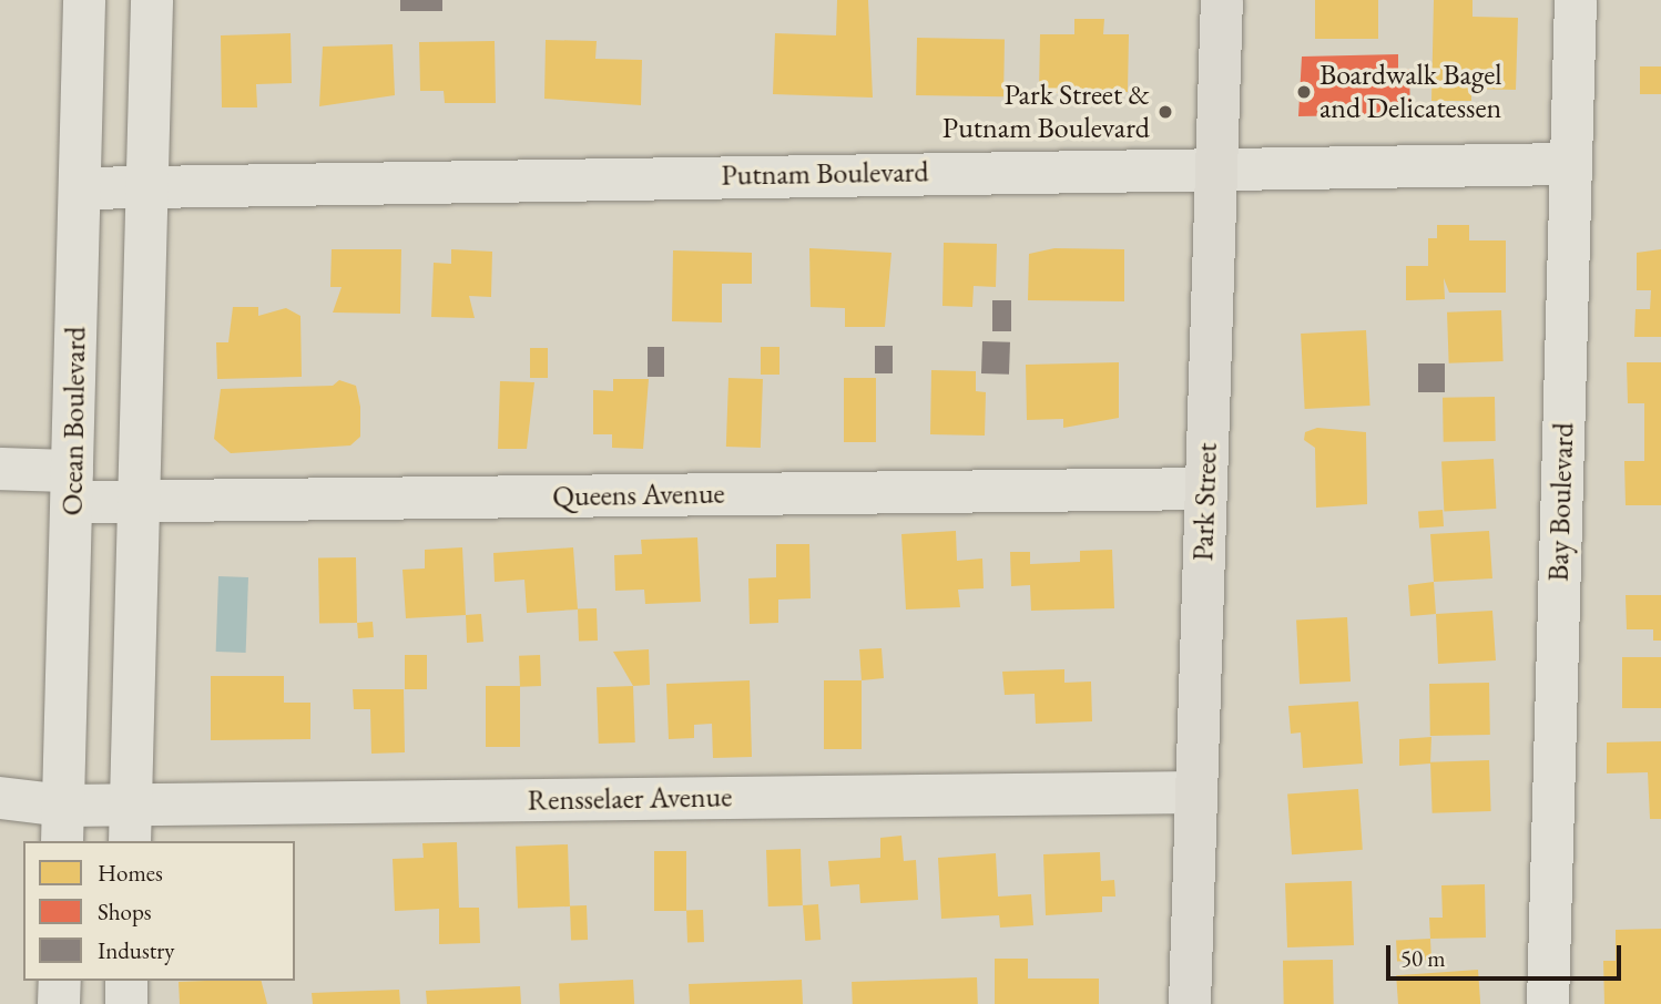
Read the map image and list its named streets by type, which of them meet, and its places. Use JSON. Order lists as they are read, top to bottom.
{
  "streets": {
    "highway": ["Park Street"],
    "street": [
      "Putnam Boulevard",
      "Ocean Boulevard",
      "Queens Avenue",
      "Bay Boulevard",
      "Rensselaer Avenue"
    ]
  },
  "crossings": [
    ["Putnam Boulevard", "Ocean Boulevard"],
    ["Putnam Boulevard", "Park Street"],
    ["Putnam Boulevard", "Bay Boulevard"],
    ["Ocean Boulevard", "Queens Avenue"],
    ["Ocean Boulevard", "Rensselaer Avenue"],
    ["Queens Avenue", "Park Street"],
    ["Park Street", "Rensselaer Avenue"]
  ],
  "places": ["Boardwalk Bagel and Delicatessen", "Park Street & Putnam Boulevard"],
  "legend": ["Homes", "Shops", "Industry"],
  "scale_bar": "50 m"
}
